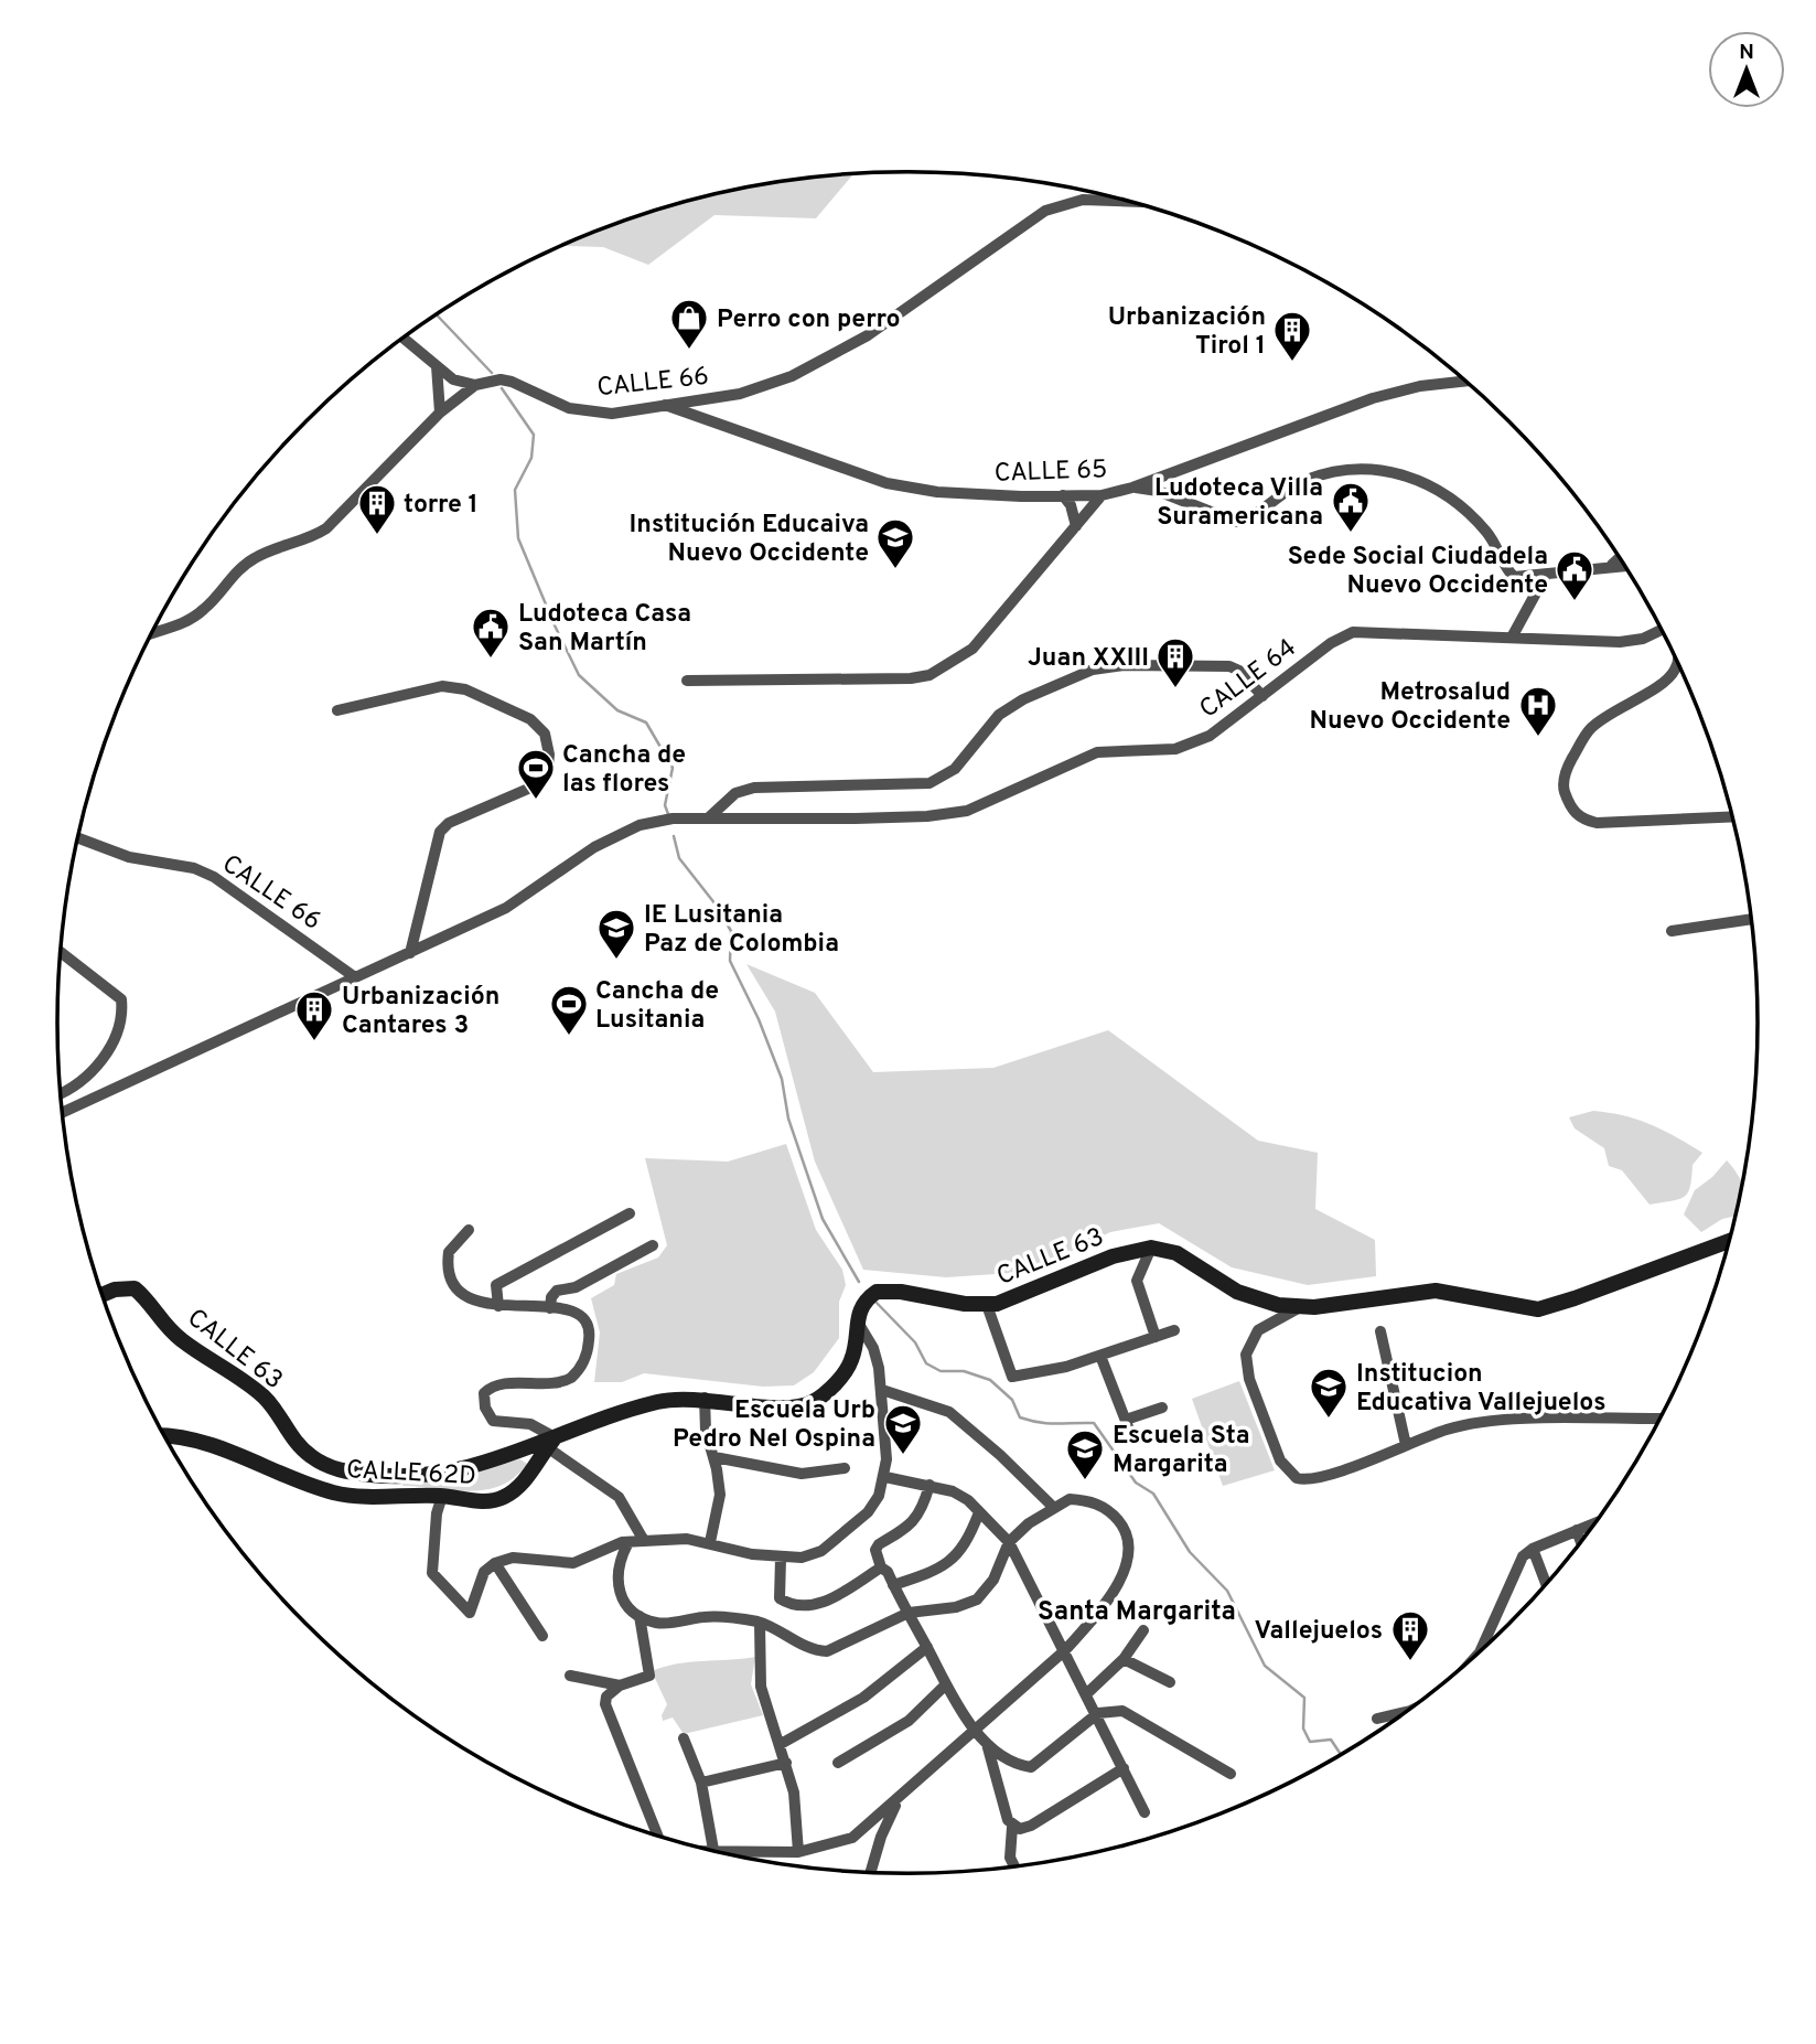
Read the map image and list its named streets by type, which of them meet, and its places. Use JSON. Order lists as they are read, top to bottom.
{
  "streets": {
    "main road": ["CALLE 63", "CALLE 62D"],
    "street": ["CALLE 66", "CALLE 65", "CALLE 64"]
  },
  "crossings": [
    ["CALLE 66", "CALLE 65"],
    ["CALLE 66", "CALLE 64"],
    ["CALLE 63", "CALLE 62D"]
  ],
  "districts": ["Santa Margarita"],
  "places": {
    "shop": ["Perro con perro"],
    "building": [
      "Urbanización Tirol 1",
      "torre 1",
      "Juan XXIII",
      "Urbanización Cantares 3",
      "Vallejuelos"
    ],
    "public building": ["Ludoteca Villa Suramericana", "Sede Social Ciudadela Nuevo Occidente", "Ludoteca Casa San Martín"],
    "school or university": [
      "Institución Educaiva Nuevo Occidente",
      "IE Lusitania Paz de Colombia",
      "Institucion Educativa Vallejuelos",
      "Escuela Urb Pedro Nel Ospina",
      "Escuela Sta Margarita"
    ],
    "hospital": ["Metrosalud Nuevo Occidente"],
    "sports": ["Cancha de las flores", "Cancha de Lusitania"]
  },
  "north": "top"
}
